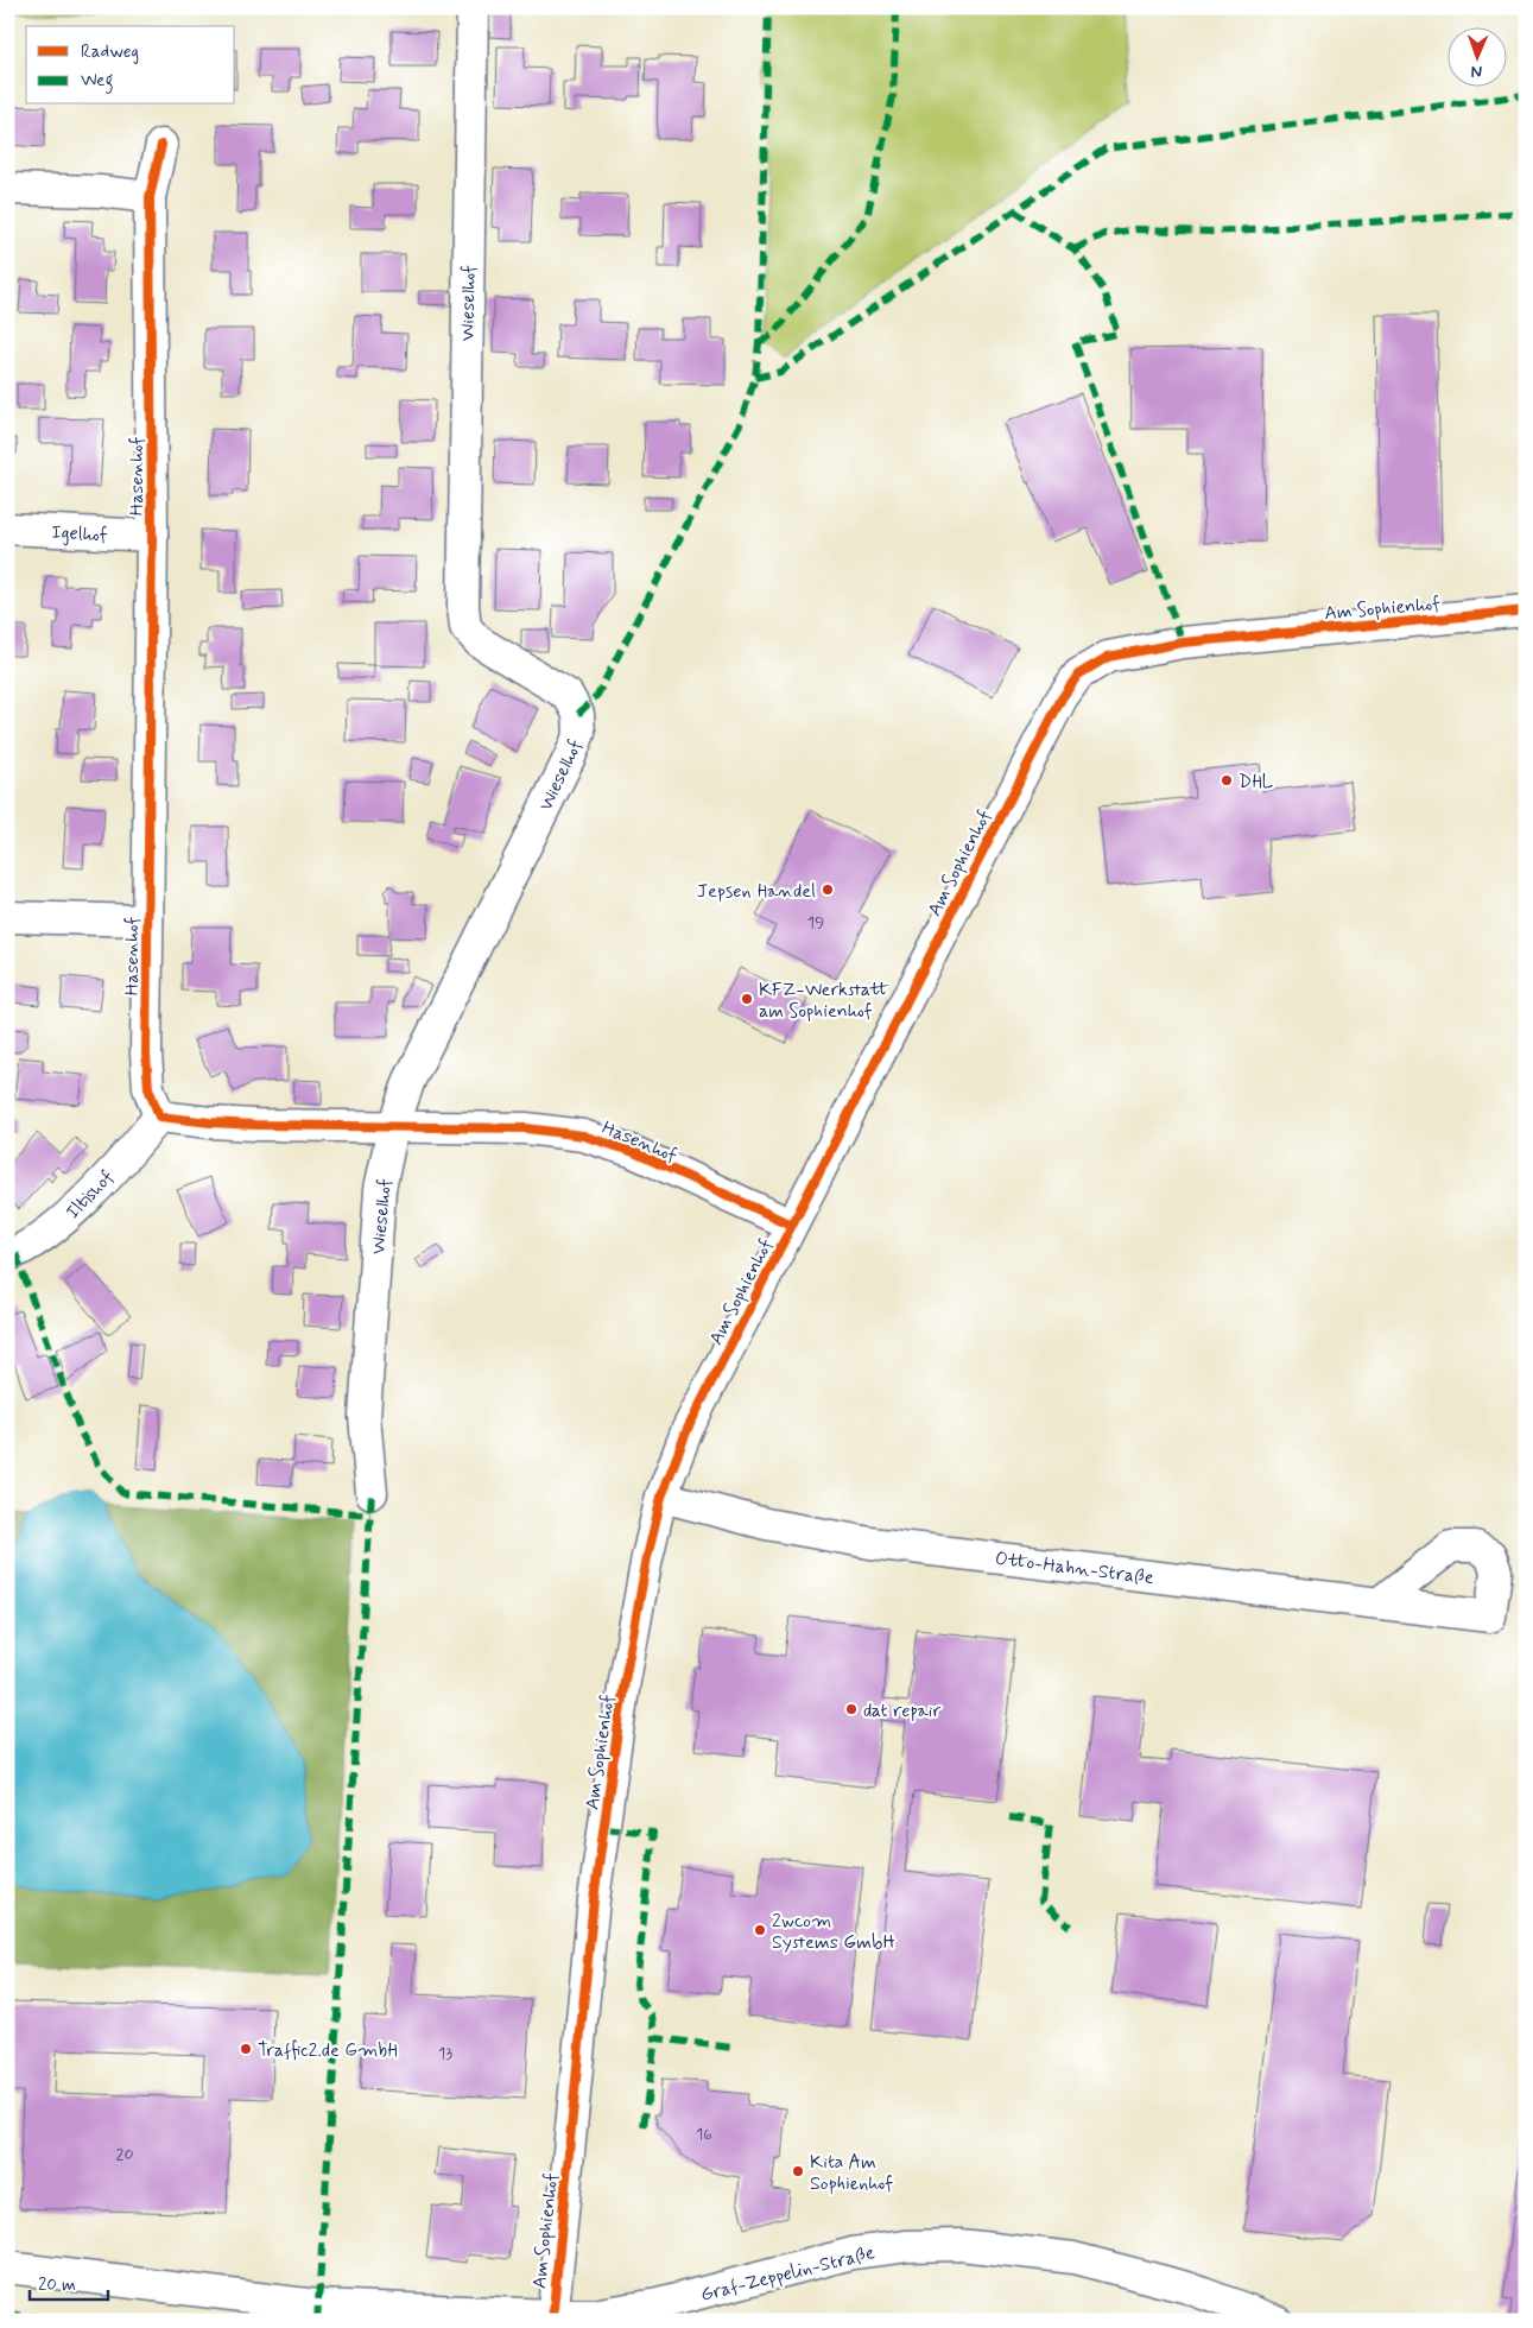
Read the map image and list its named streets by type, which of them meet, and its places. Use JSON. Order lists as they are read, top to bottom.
{
  "streets": {
    "street": [
      "Wieselhof",
      "Hasenhof",
      "Igelhof",
      "Am Sophienhof",
      "Iltishof",
      "Otto-Hahn-Straße",
      "Graf-Zeppelin-Straße"
    ]
  },
  "crossings": [
    ["Wieselhof", "Hasenhof"],
    ["Hasenhof", "Igelhof"],
    ["Hasenhof", "Am Sophienhof"],
    ["Hasenhof", "Iltishof"],
    ["Am Sophienhof", "Otto-Hahn-Straße"],
    ["Am Sophienhof", "Graf-Zeppelin-Straße"]
  ],
  "places": [
    "DHL",
    "Jepsen Handel",
    "KFZ-Werkstatt am Sophienhof",
    "dat repair",
    "2wcom Systems GmbH",
    "Traffic2.de GmbH",
    "Kita Am Sophienhof"
  ],
  "house_numbers": [
    "19",
    "13",
    "16",
    "20"
  ],
  "legend": ["Radweg", "Weg"],
  "scale_bar": "20 m",
  "north": "bottom"
}
